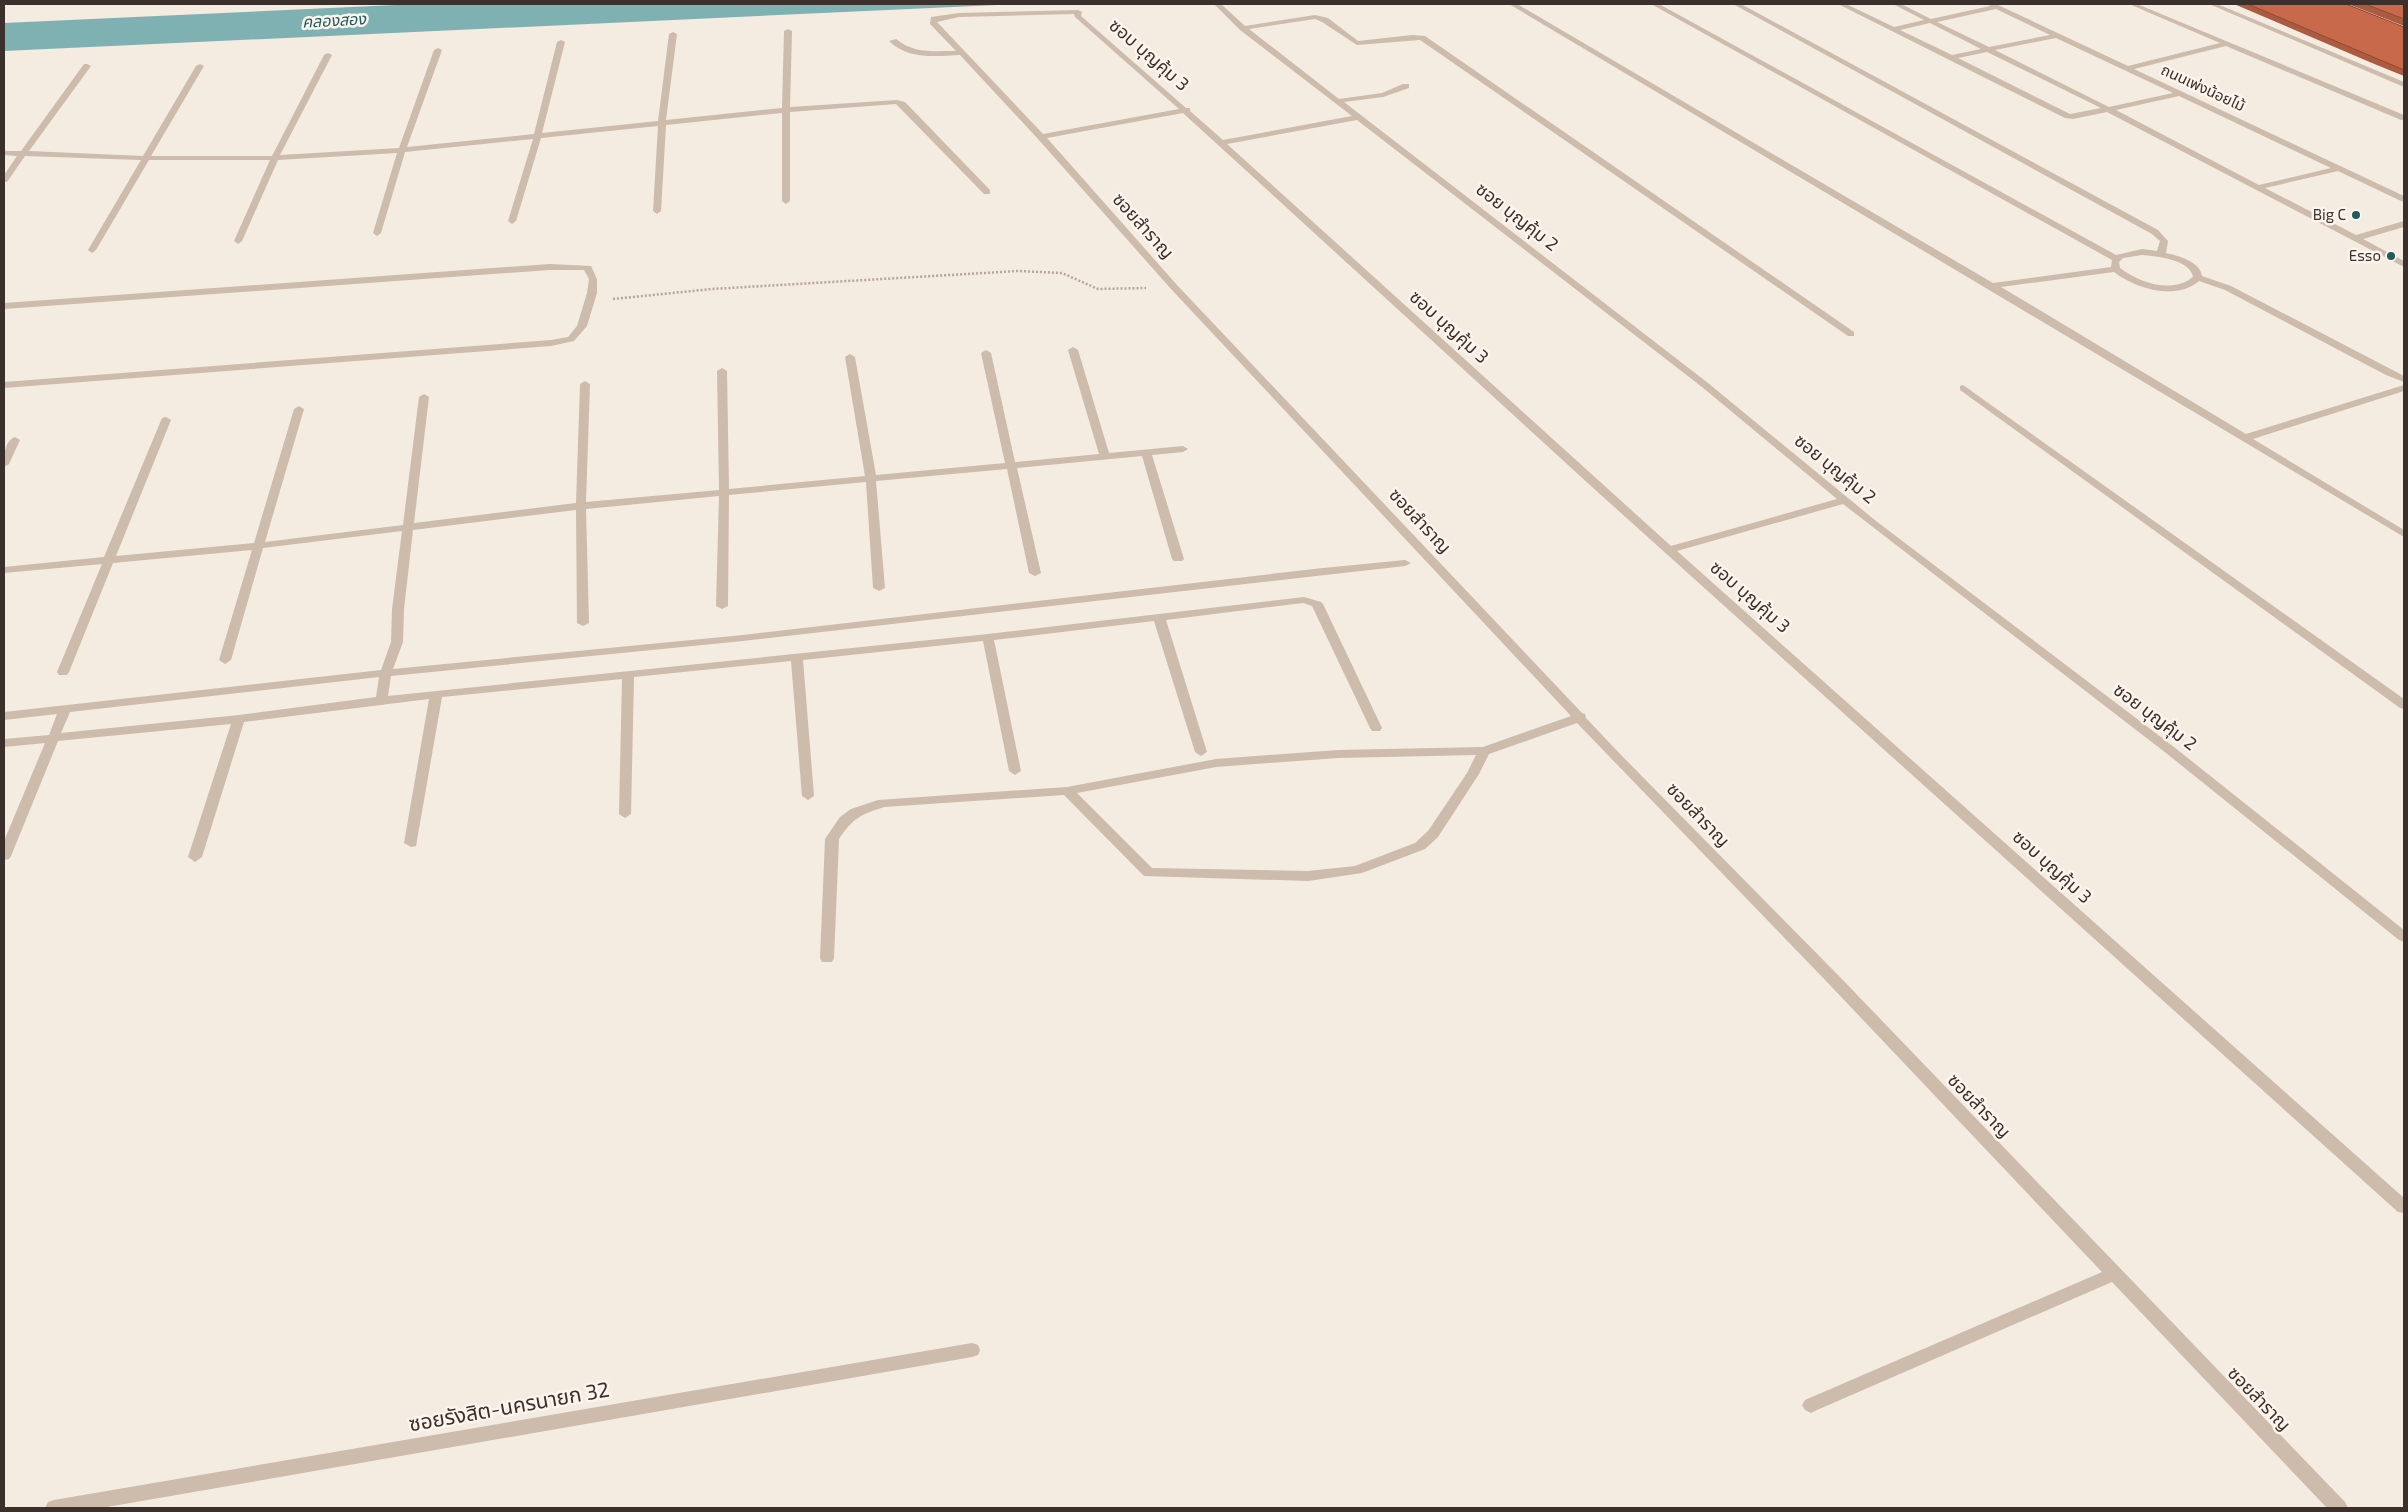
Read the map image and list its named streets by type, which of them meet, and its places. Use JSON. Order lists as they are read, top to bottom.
{
  "streets": {
    "street": [
      "ซอบ บุญคุ้ม 3",
      "ถนนเพ่งน้อยไม้",
      "ซอย บุญคุ้ม 2",
      "ซอยสำราญ",
      "ซอยรังสิต-นครนายก 32"
    ]
  },
  "crossings": [
    ["ซอบ บุญคุ้ม 3", "ซอยสำราญ"]
  ],
  "water": ["คลองสอง"],
  "places": ["Big C", "Esso"]
}
